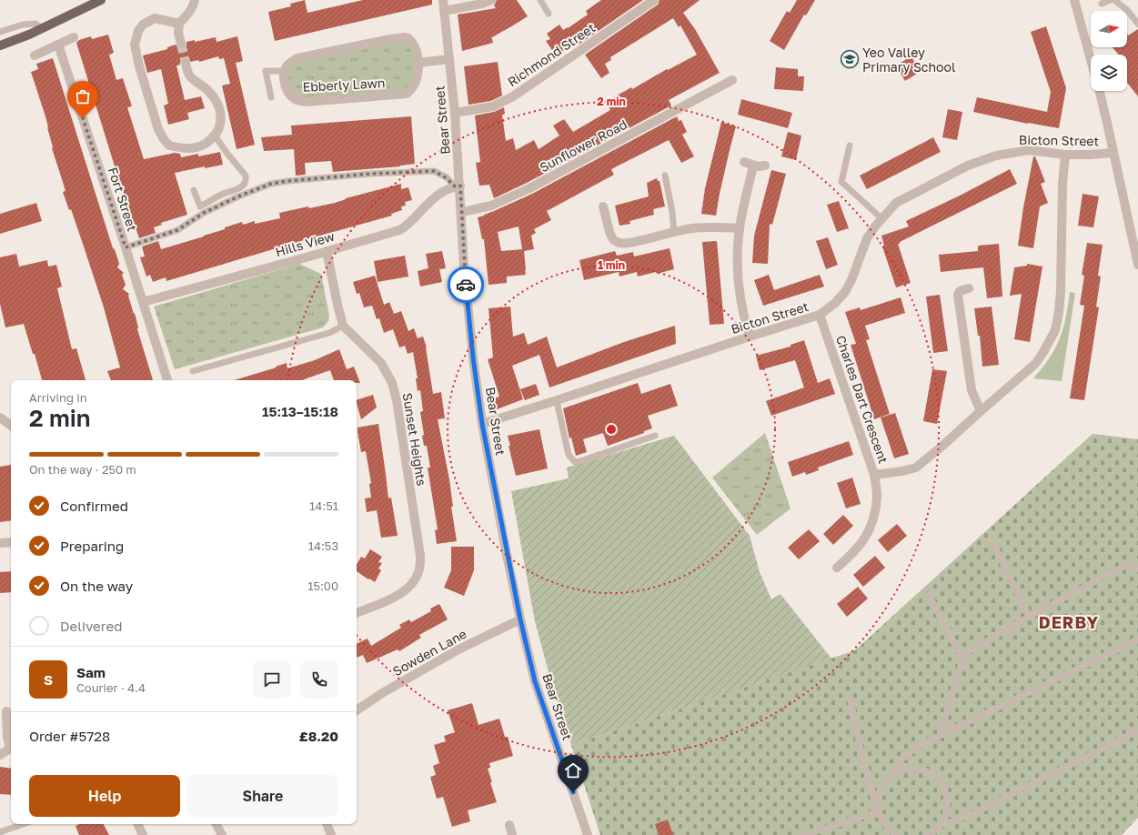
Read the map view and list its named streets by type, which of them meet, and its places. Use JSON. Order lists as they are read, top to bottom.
{
  "streets": {
    "street": [
      "Richmond Street",
      "Ebberly Lawn",
      "Bear Street",
      "Bicton Street",
      "Sunflower Road",
      "Fort Street",
      "Hills View",
      "Charles Dart Crescent",
      "Sunset Heights",
      "Sowden Lane"
    ]
  },
  "crossings": [
    ["Richmond Street", "Bear Street"],
    ["Bear Street", "Bicton Street"],
    ["Bear Street", "Sunflower Road"],
    ["Bear Street", "Hills View"],
    ["Bear Street", "Sowden Lane"],
    ["Bicton Street", "Charles Dart Crescent"],
    ["Fort Street", "Hills View"],
    ["Hills View", "Sunset Heights"]
  ],
  "districts": ["DERBY"],
  "places": {
    "school or university": ["Yeo Valley Primary School"]
  },
  "north": "right",
  "page": {
    "heading": ["2 min", "Arriving in", "15:13–15:18"],
    "panel": [
      "Sam",
      "Courier · 4.4",
      "Order #5728",
      "£8.20"
    ],
    "bar": "On the way · 250 m",
    "list": [
      ["Confirmed", "14:51"],
      ["Preparing", "14:53"],
      ["On the way", "15:00"],
      "Delivered"
    ],
    "round": "S",
    "buttons": ["Help", "Share"]
  },
  "rings": ["2 min", "1 min"]
}
